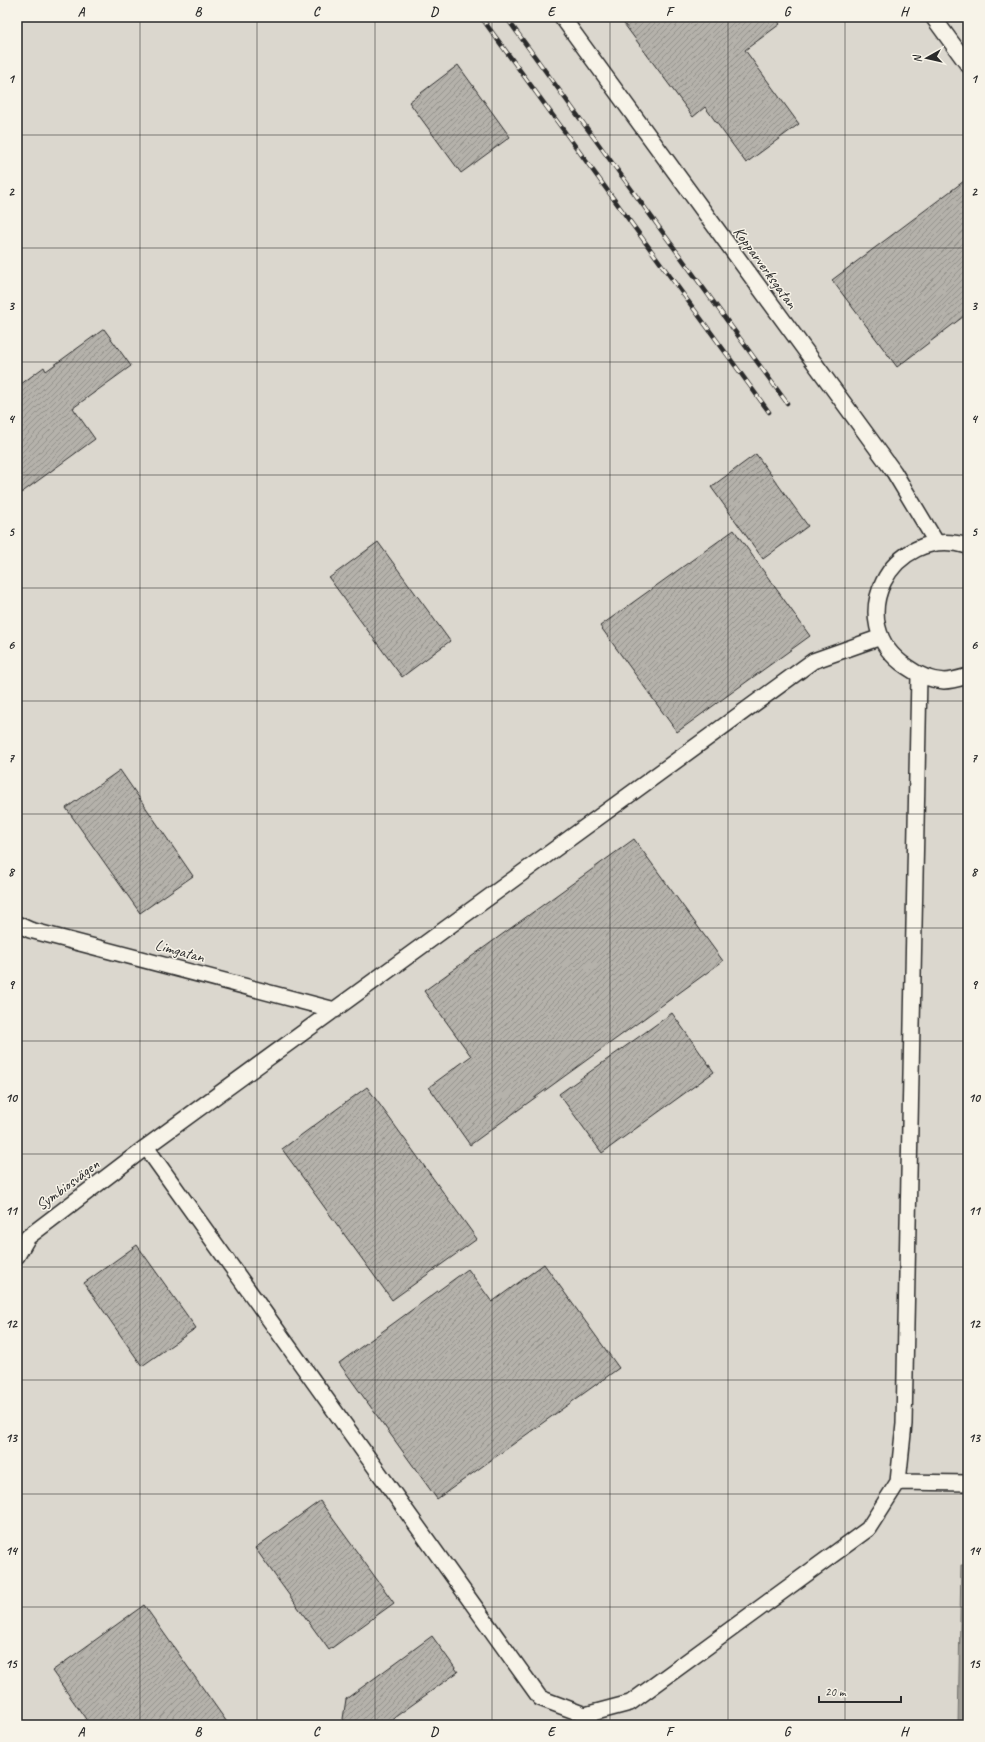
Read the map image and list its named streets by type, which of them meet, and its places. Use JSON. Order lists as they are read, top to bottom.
{
  "streets": {
    "lane": ["Kopparverksgatan", "Limgatan", "Symbiosvägen"]
  },
  "crossings": [
    ["Limgatan", "Symbiosvägen"]
  ],
  "scale_bar": "20 m",
  "north": "left",
  "grid": {
    "columns": [
      "A",
      "B",
      "C",
      "D",
      "E",
      "F",
      "G",
      "H"
    ],
    "rows": [
      "1",
      "2",
      "3",
      "4",
      "5",
      "6",
      "7",
      "8",
      "9",
      "10",
      "11",
      "12",
      "13",
      "14",
      "15"
    ]
  }
}
